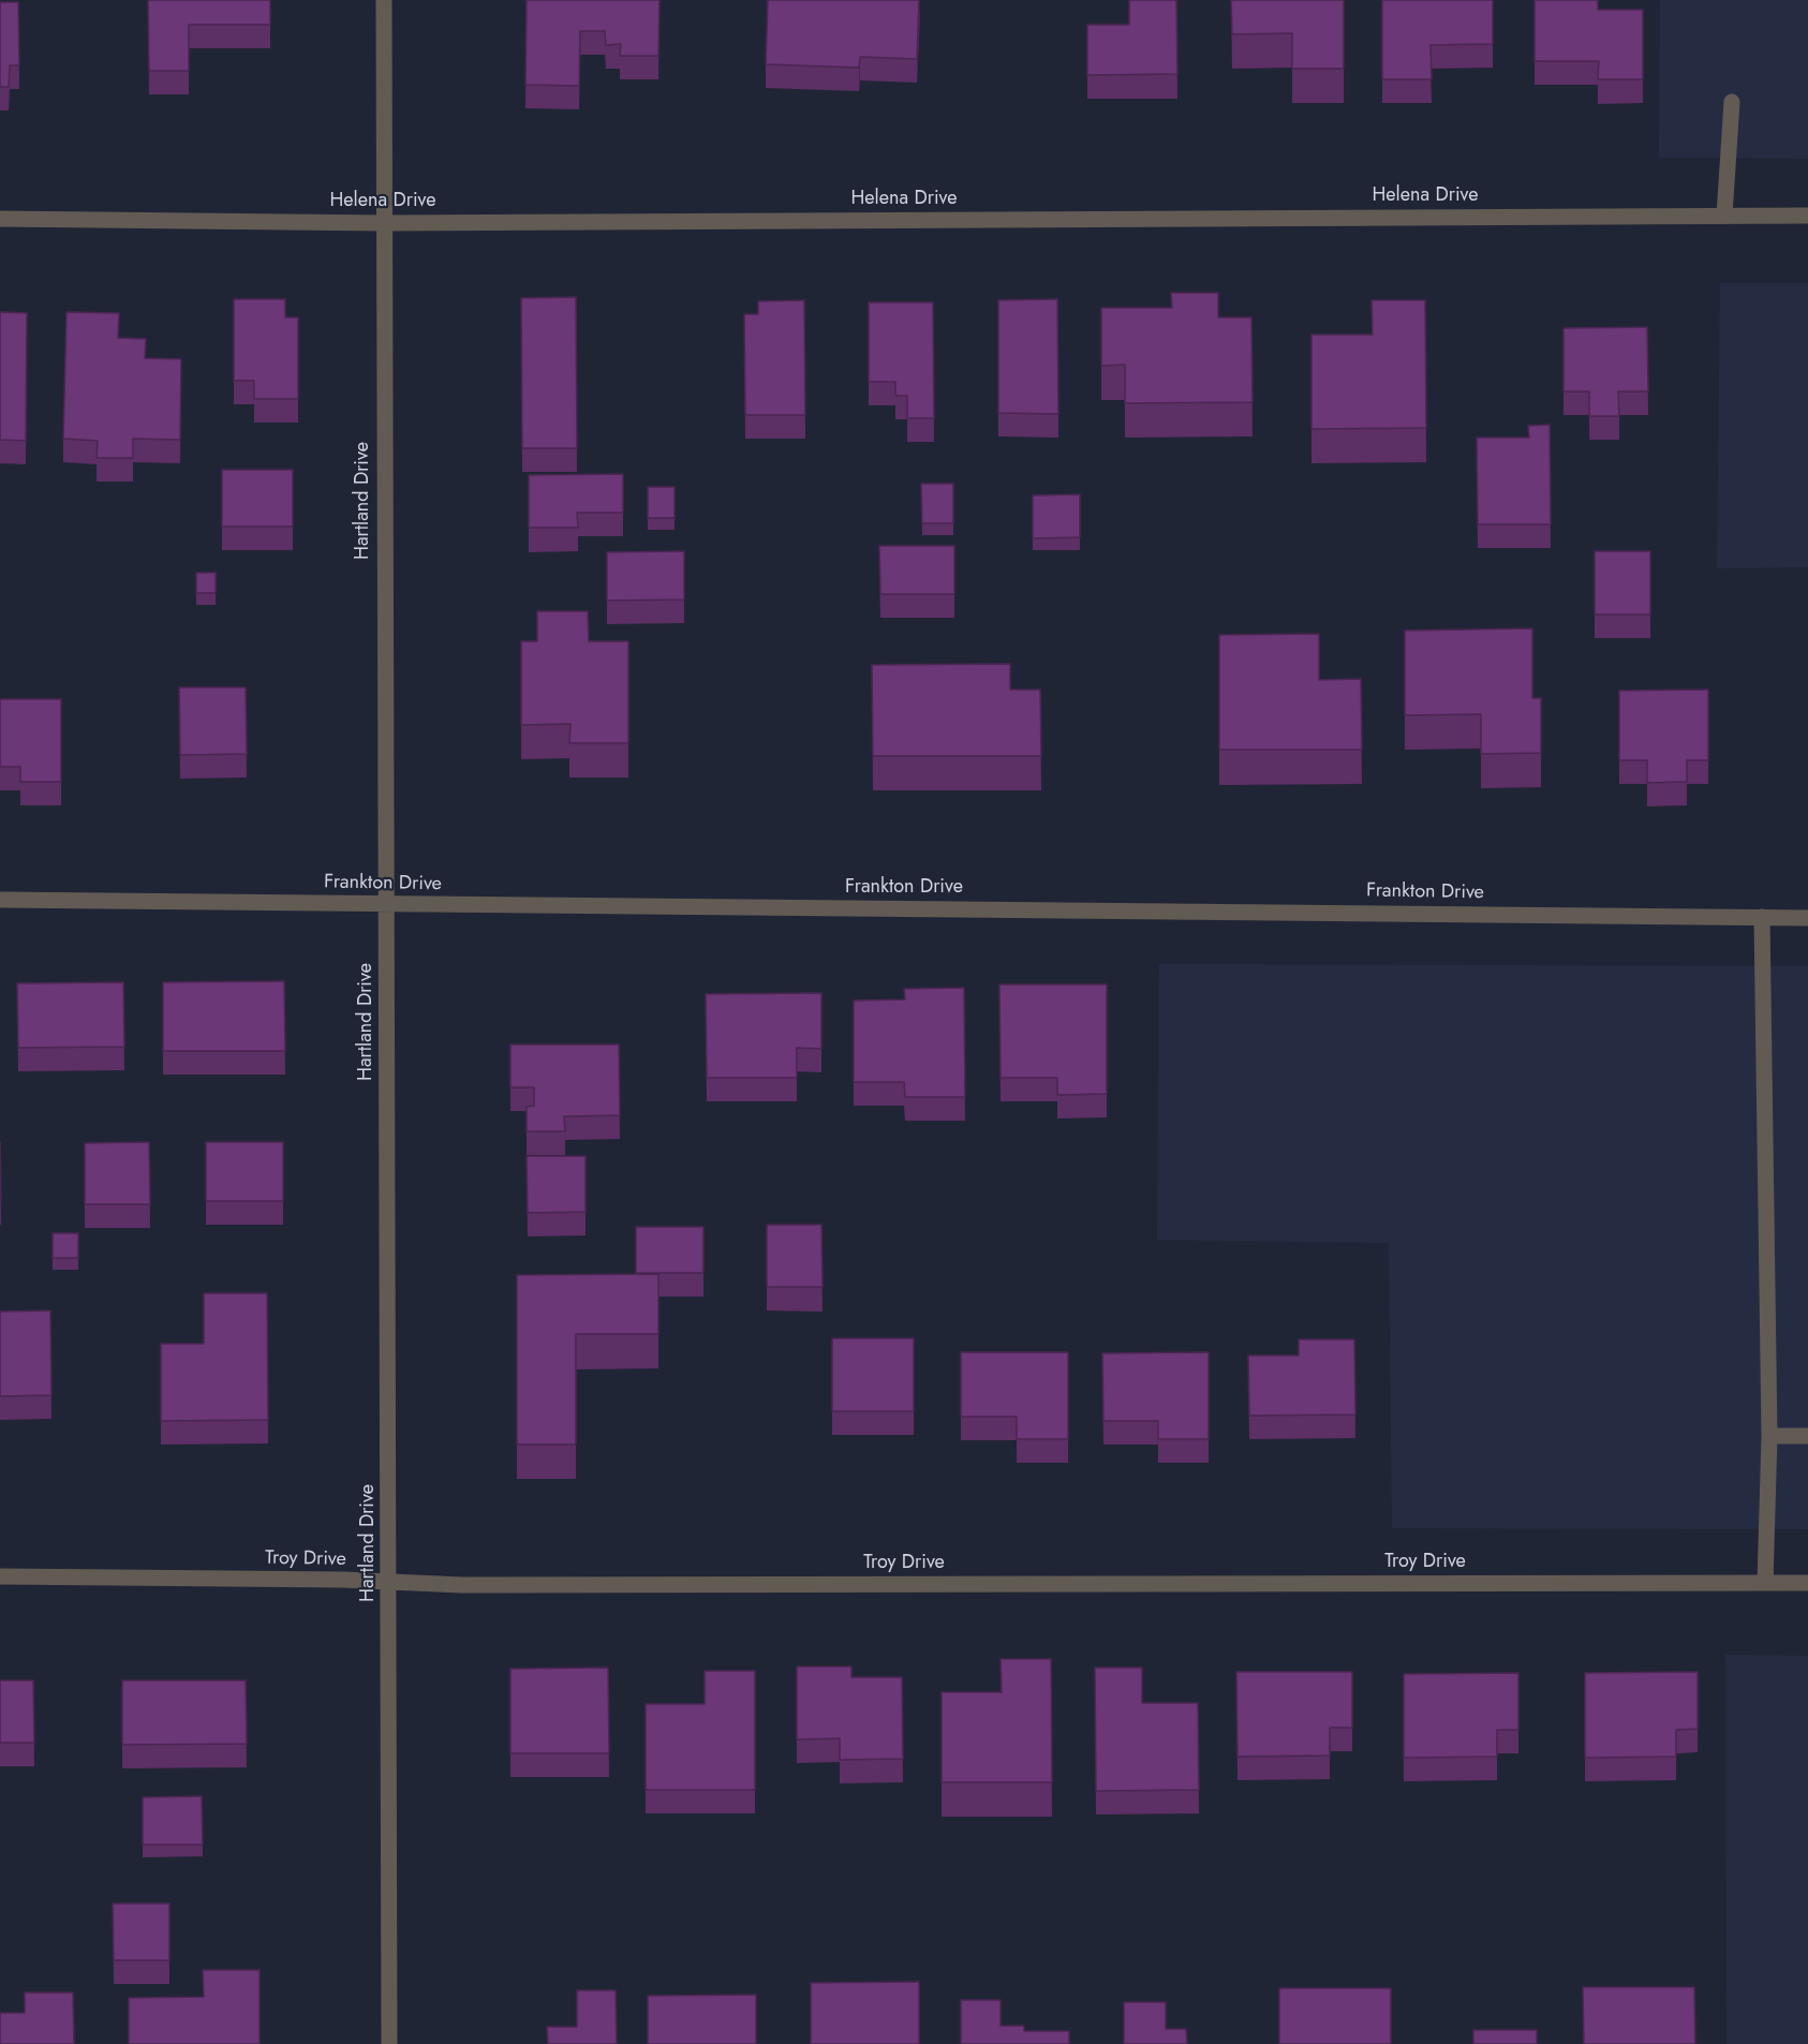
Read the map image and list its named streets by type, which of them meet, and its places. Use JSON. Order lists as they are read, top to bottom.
{
  "streets": {
    "street": [
      "Helena Drive",
      "Hartland Drive",
      "Frankton Drive",
      "Troy Drive"
    ]
  },
  "crossings": [
    ["Helena Drive", "Hartland Drive"],
    ["Hartland Drive", "Frankton Drive"],
    ["Hartland Drive", "Troy Drive"]
  ]
}
